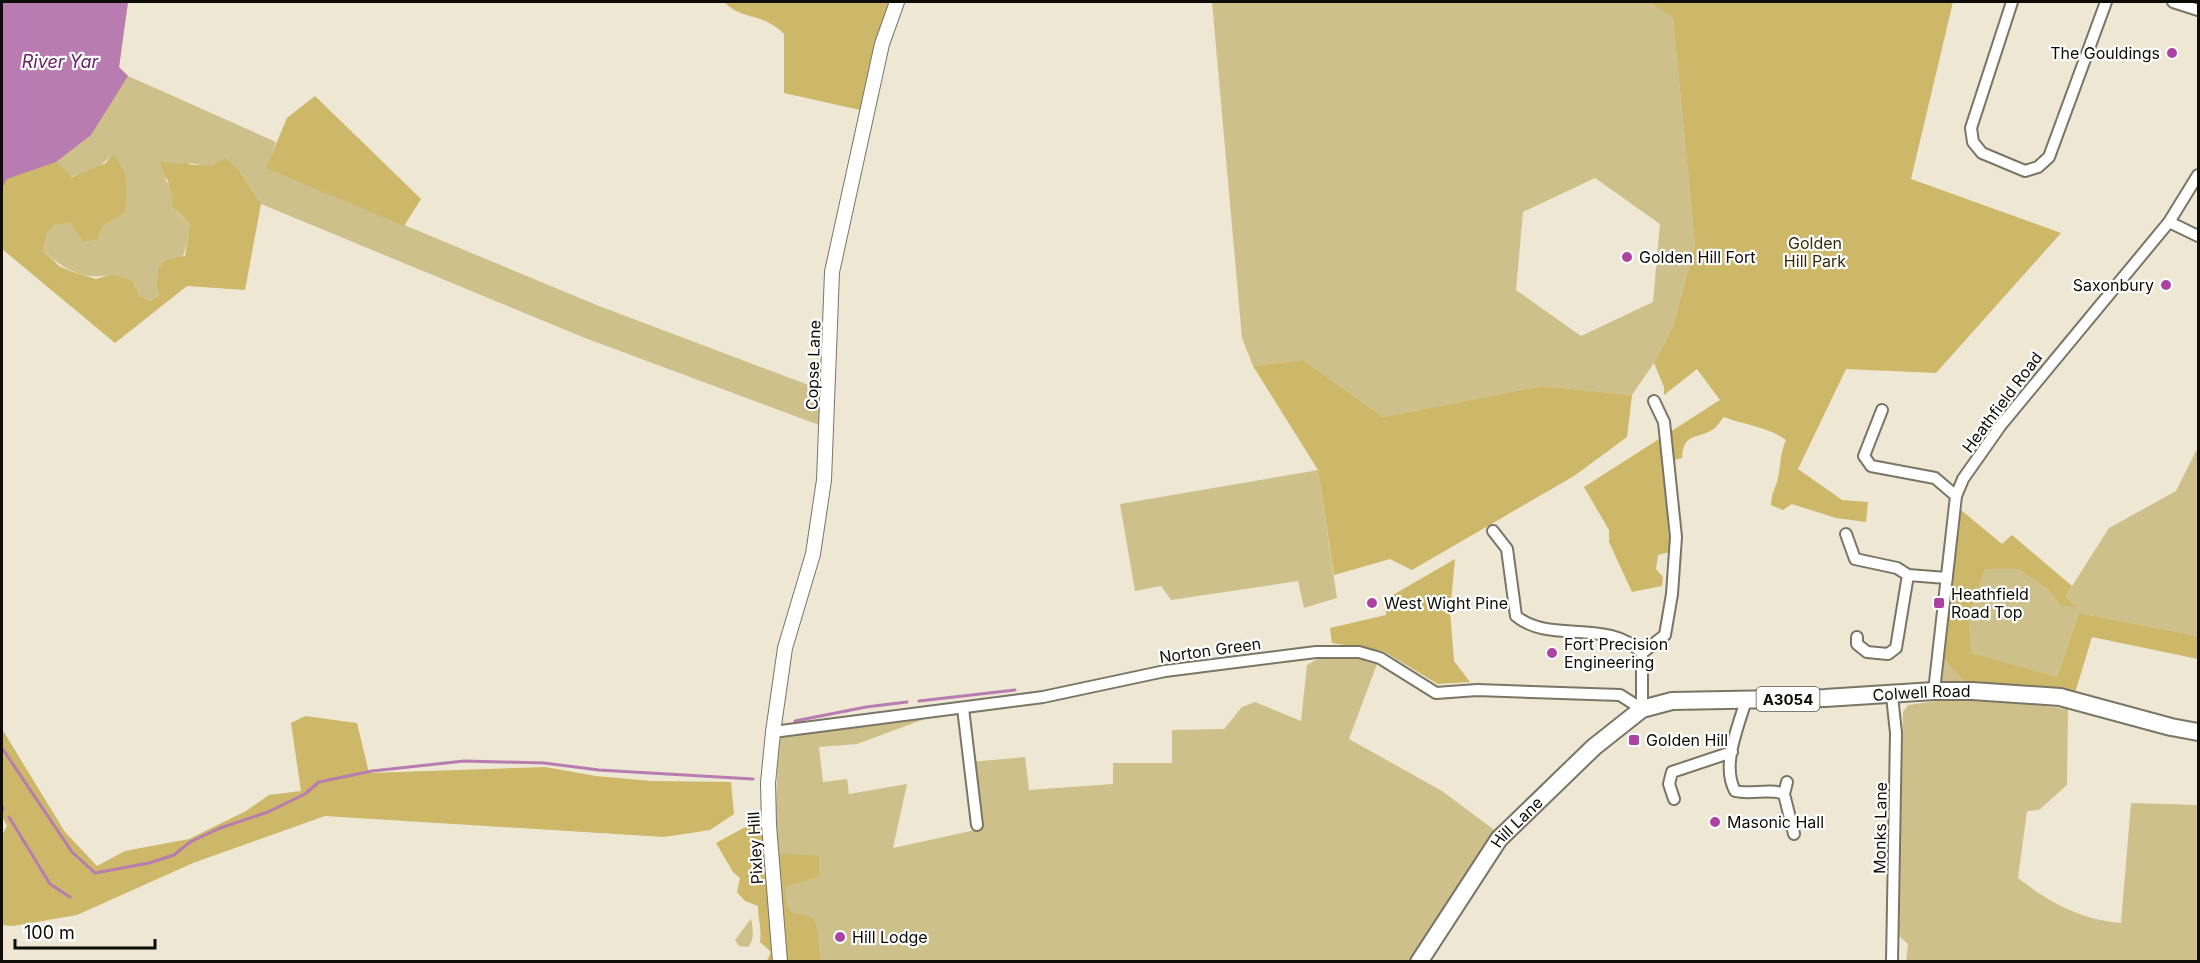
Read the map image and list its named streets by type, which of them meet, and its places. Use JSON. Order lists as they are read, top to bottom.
{
  "streets": {
    "main road": ["Colwell Road", "A3054", "Hill Lane"],
    "street": [
      "Copse Lane",
      "Heathfield Road",
      "Norton Green",
      "Monks Lane",
      "Pixley Hill"
    ]
  },
  "crossings": [
    ["Copse Lane", "Norton Green"],
    ["Copse Lane", "Pixley Hill"],
    ["Heathfield Road", "Colwell Road"],
    ["Norton Green", "Colwell Road"],
    ["Norton Green", "Hill Lane"],
    ["Norton Green", "Pixley Hill"],
    ["Colwell Road", "Hill Lane"],
    ["Colwell Road", "Monks Lane"]
  ],
  "water": ["River Yar"],
  "parks": ["Golden Hill Park"],
  "places": {
    "other": [
      "The Gouldings",
      "Golden Hill Fort",
      "Saxonbury",
      "West Wight Pine",
      "Fort Precision Engineering",
      "Masonic Hall",
      "Hill Lodge"
    ],
    "transit": ["Heathfield Road Top", "Golden Hill"]
  },
  "scale_bar": "100 m"
}
